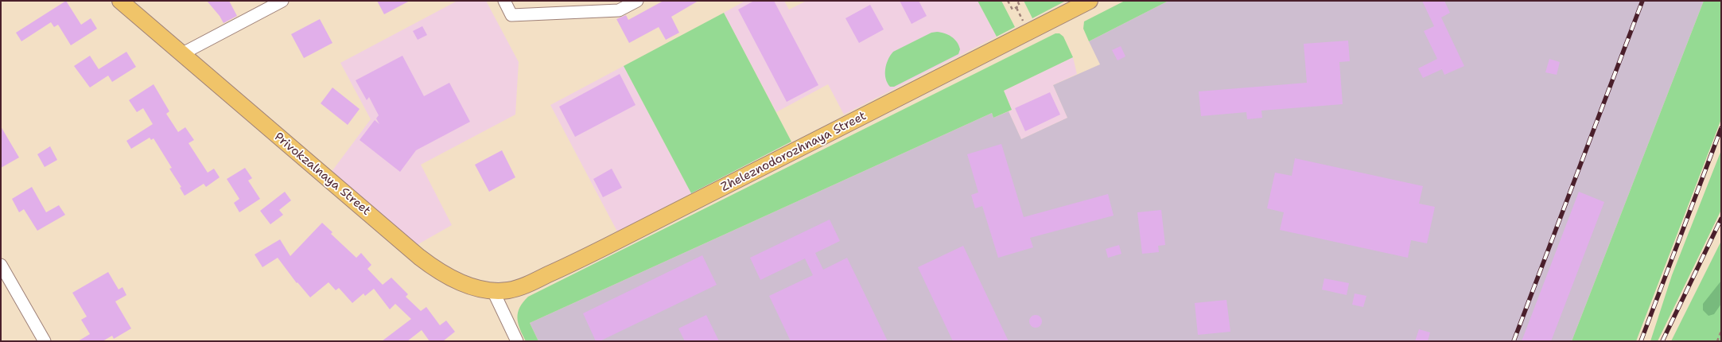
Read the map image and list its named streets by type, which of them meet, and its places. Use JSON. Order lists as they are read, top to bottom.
{
  "streets": {
    "main road": ["Zheleznodorozhnaya Street", "Privokzalnaya Street"]
  },
  "crossings": [
    ["Zheleznodorozhnaya Street", "Privokzalnaya Street"]
  ]
}
